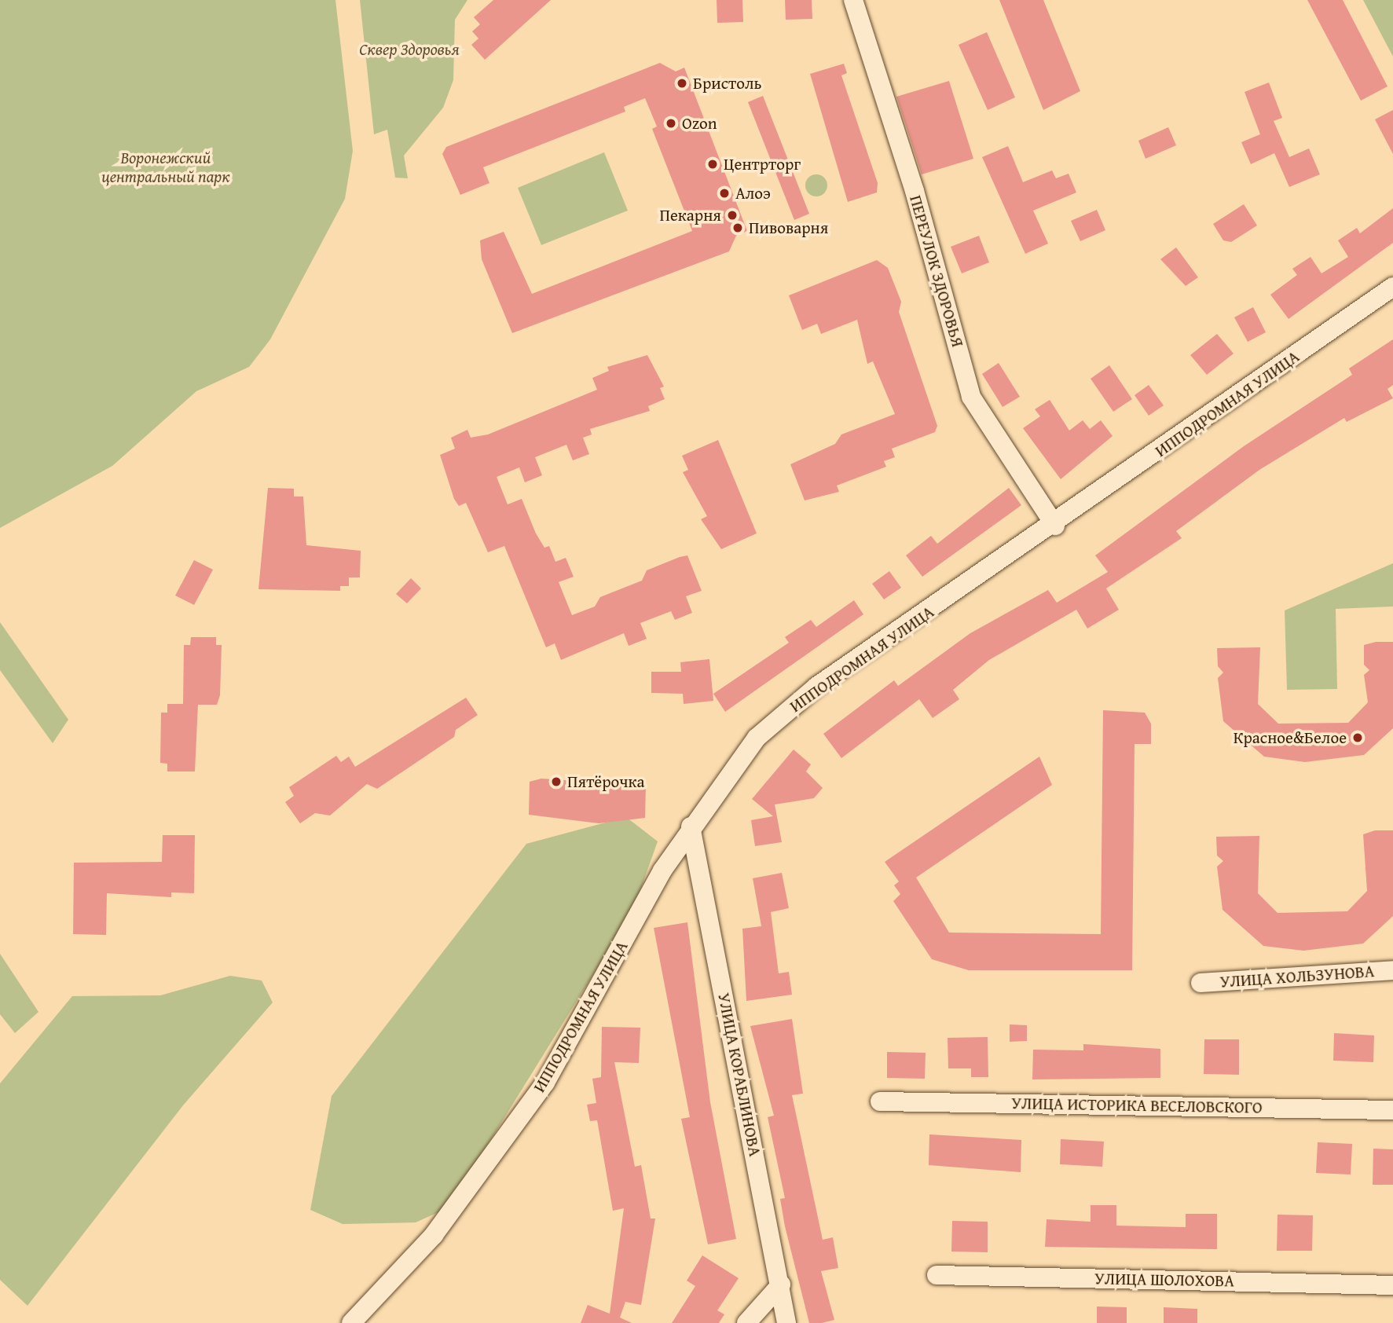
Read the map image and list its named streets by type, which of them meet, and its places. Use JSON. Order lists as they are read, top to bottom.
{
  "streets": {
    "street": [
      "ПЕРЕУЛОК ЗДОРОВЬЯ",
      "ИППОДРОМНАЯ УЛИЦА",
      "УЛИЦА ХОЛЬЗУНОВА",
      "УЛИЦА КОРАБЛИНОВА",
      "УЛИЦА ИСТОРИКА ВЕСЕЛОВСКОГО",
      "УЛИЦА ШОЛОХОВА"
    ]
  },
  "crossings": [
    ["ПЕРЕУЛОК ЗДОРОВЬЯ", "ИППОДРОМНАЯ УЛИЦА"],
    ["ИППОДРОМНАЯ УЛИЦА", "УЛИЦА КОРАБЛИНОВА"]
  ],
  "parks": ["Сквер Здоровья", "Воронежский центральный парк"],
  "places": [
    "Бристоль",
    "Ozon",
    "Центрторг",
    "Алоэ",
    "Пекарня",
    "Пивоварня",
    "Красное&Белое",
    "Пятёрочка"
  ]
}
